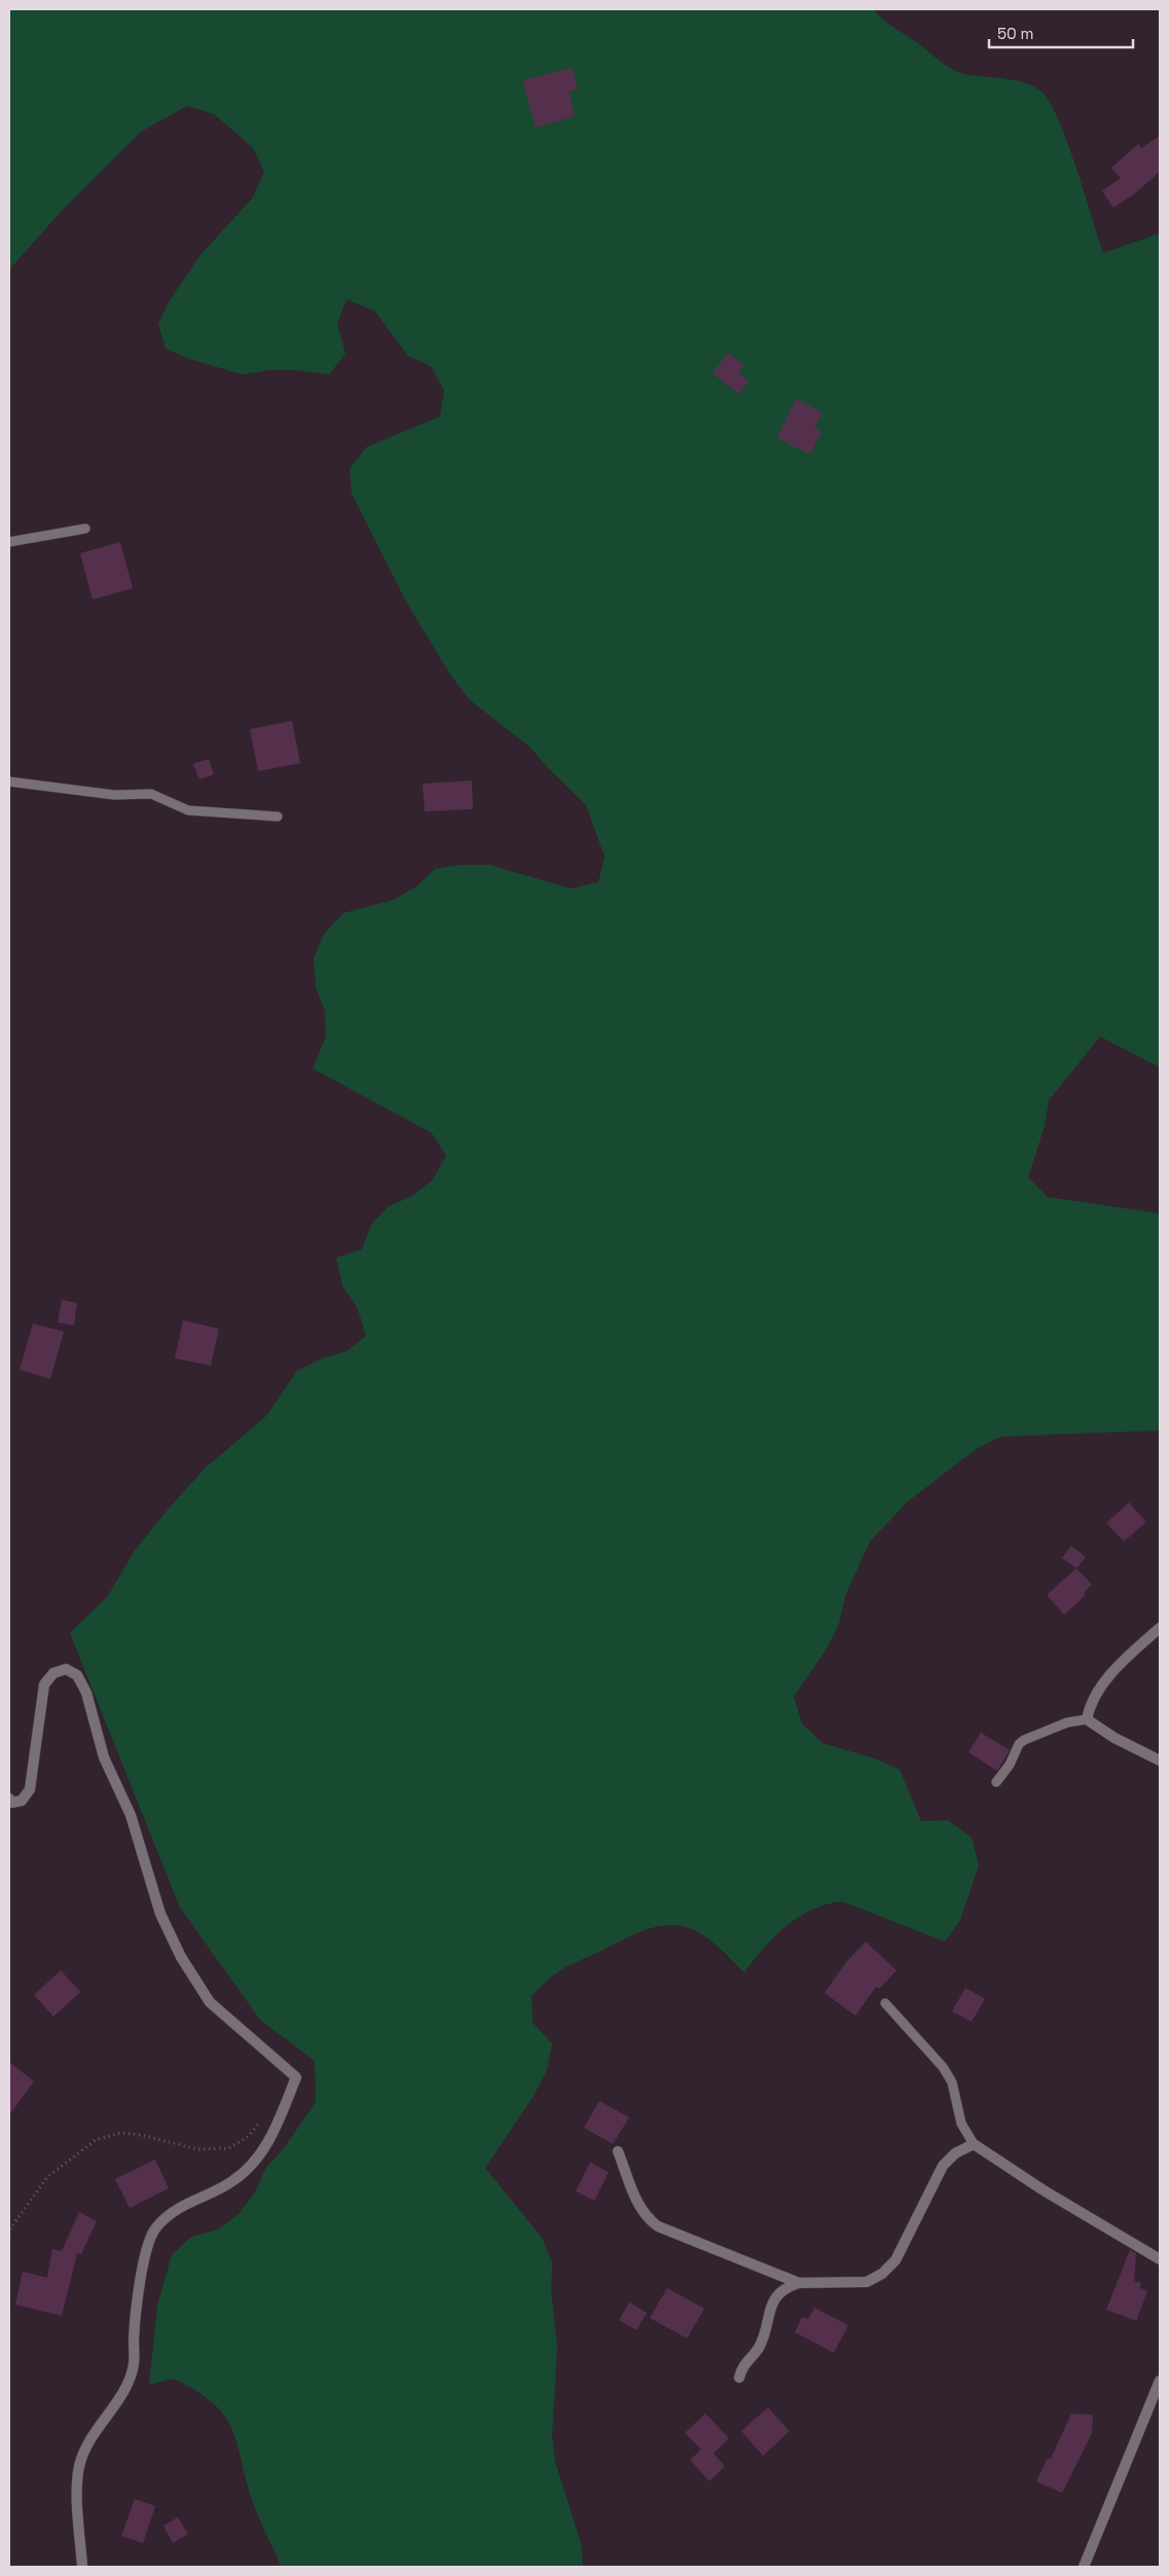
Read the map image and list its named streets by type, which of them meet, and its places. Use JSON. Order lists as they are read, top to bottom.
{
  "scale_bar": "50 m"
}
